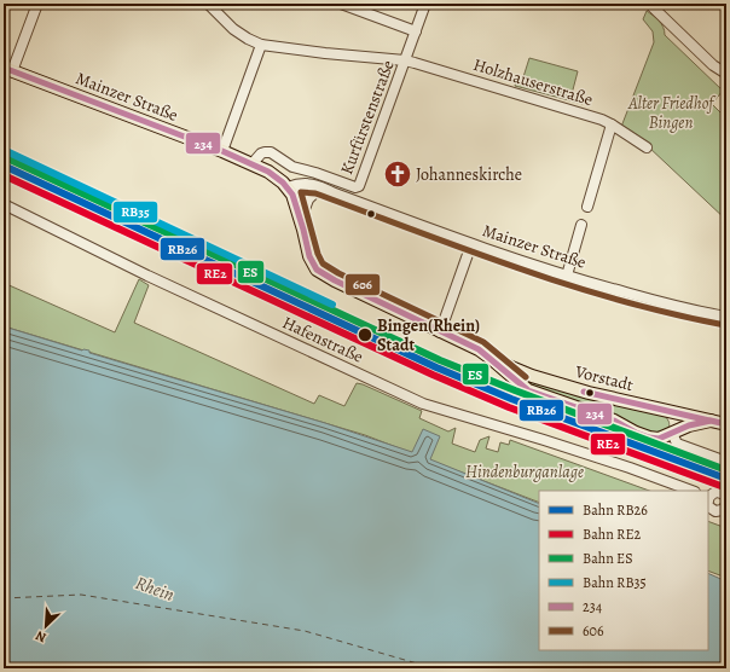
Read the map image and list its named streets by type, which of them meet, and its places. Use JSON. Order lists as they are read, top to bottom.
{
  "streets": {
    "main road": ["Mainzer Straße", "Vorstadt"],
    "street": ["Holzhauserstraße", "Kurfürstenstraße", "Hafenstraße"]
  },
  "crossings": [
    ["Holzhauserstraße", "Kurfürstenstraße"],
    ["Mainzer Straße", "Kurfürstenstraße"],
    ["Mainzer Straße", "Vorstadt"]
  ],
  "water": ["Rhein"],
  "parks": ["Alter Friedhof Bingen", "Hindenburganlage"],
  "places": {
    "church": ["Johanneskirche"],
    "other": ["Bingen(Rhein) Stadt"]
  },
  "lines": [
    "transit line 234",
    "rail line RB35",
    "rail line ES",
    "rail line RB26",
    "rail line RE2",
    "transit line 606"
  ],
  "legend": [
    "Bahn RB26",
    "Bahn RE2",
    "Bahn ES",
    "Bahn RB35",
    "234",
    "606"
  ],
  "north": "bottom left"
}
